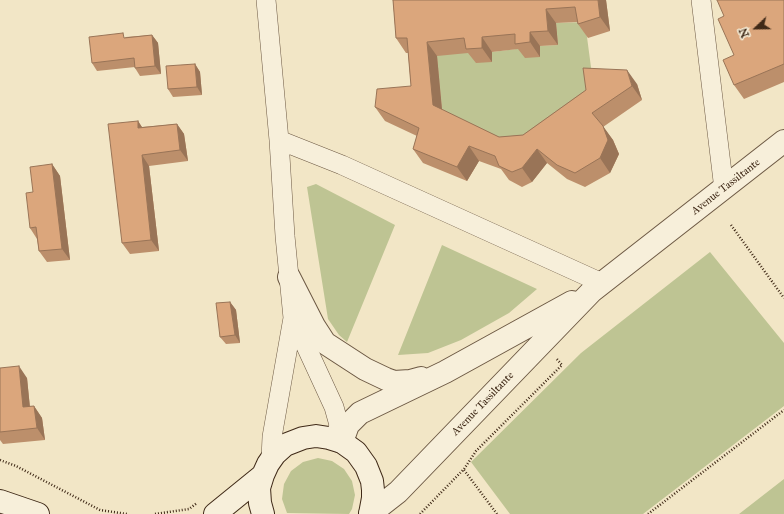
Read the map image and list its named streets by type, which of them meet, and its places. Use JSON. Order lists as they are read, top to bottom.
{
  "streets": {
    "street": ["Avenue Tassiltante"]
  },
  "north": "left"
}
